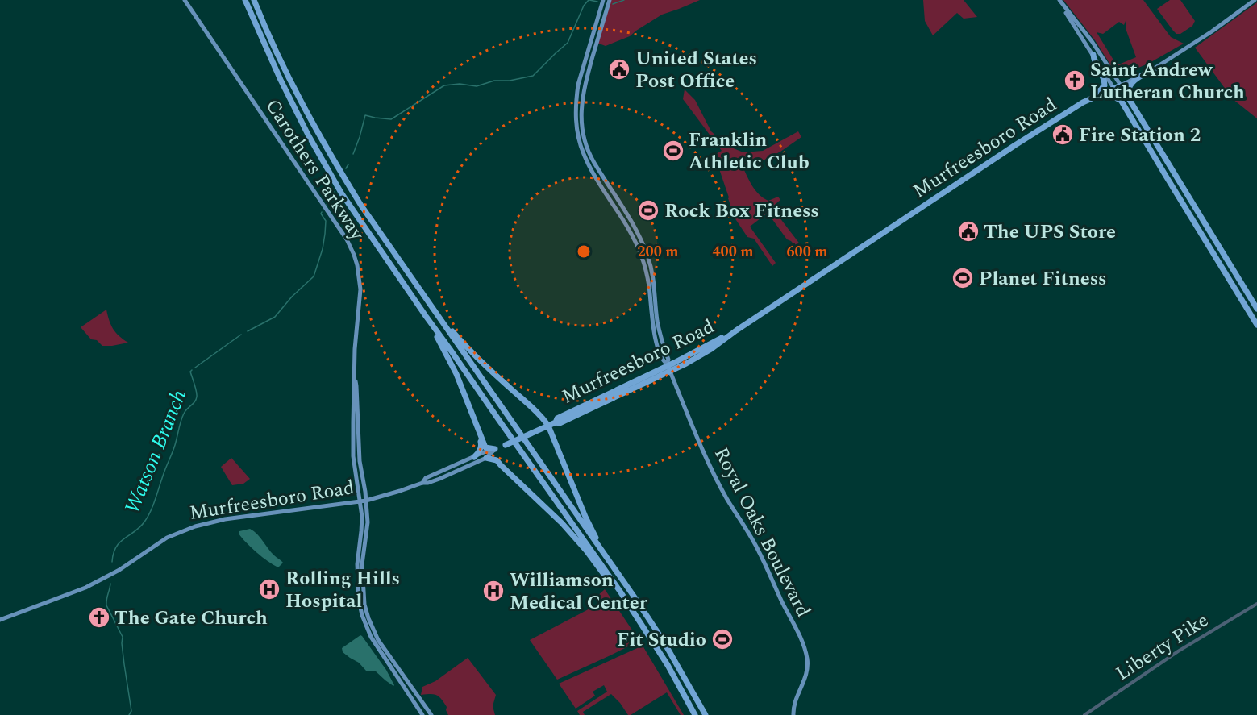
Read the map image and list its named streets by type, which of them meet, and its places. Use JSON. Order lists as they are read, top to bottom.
{
  "streets": {
    "highway": ["Murfreesboro Road"],
    "main road": ["Carothers Parkway", "Royal Oaks Boulevard"],
    "street": ["Liberty Pike"]
  },
  "crossings": [
    ["Murfreesboro Road", "Carothers Parkway"],
    ["Murfreesboro Road", "Royal Oaks Boulevard"]
  ],
  "water": ["Watson Branch"],
  "places": {
    "public building": ["United States Post Office", "Fire Station 2", "The UPS Store"],
    "church": ["Saint Andrew Lutheran Church", "The Gate Church"],
    "sports": [
      "Franklin Athletic Club",
      "Rock Box Fitness",
      "Planet Fitness",
      "Fit Studio"
    ],
    "hospital": ["Rolling Hills Hospital", "Williamson Medical Center"]
  },
  "rings": ["200 m", "400 m", "600 m"]
}
